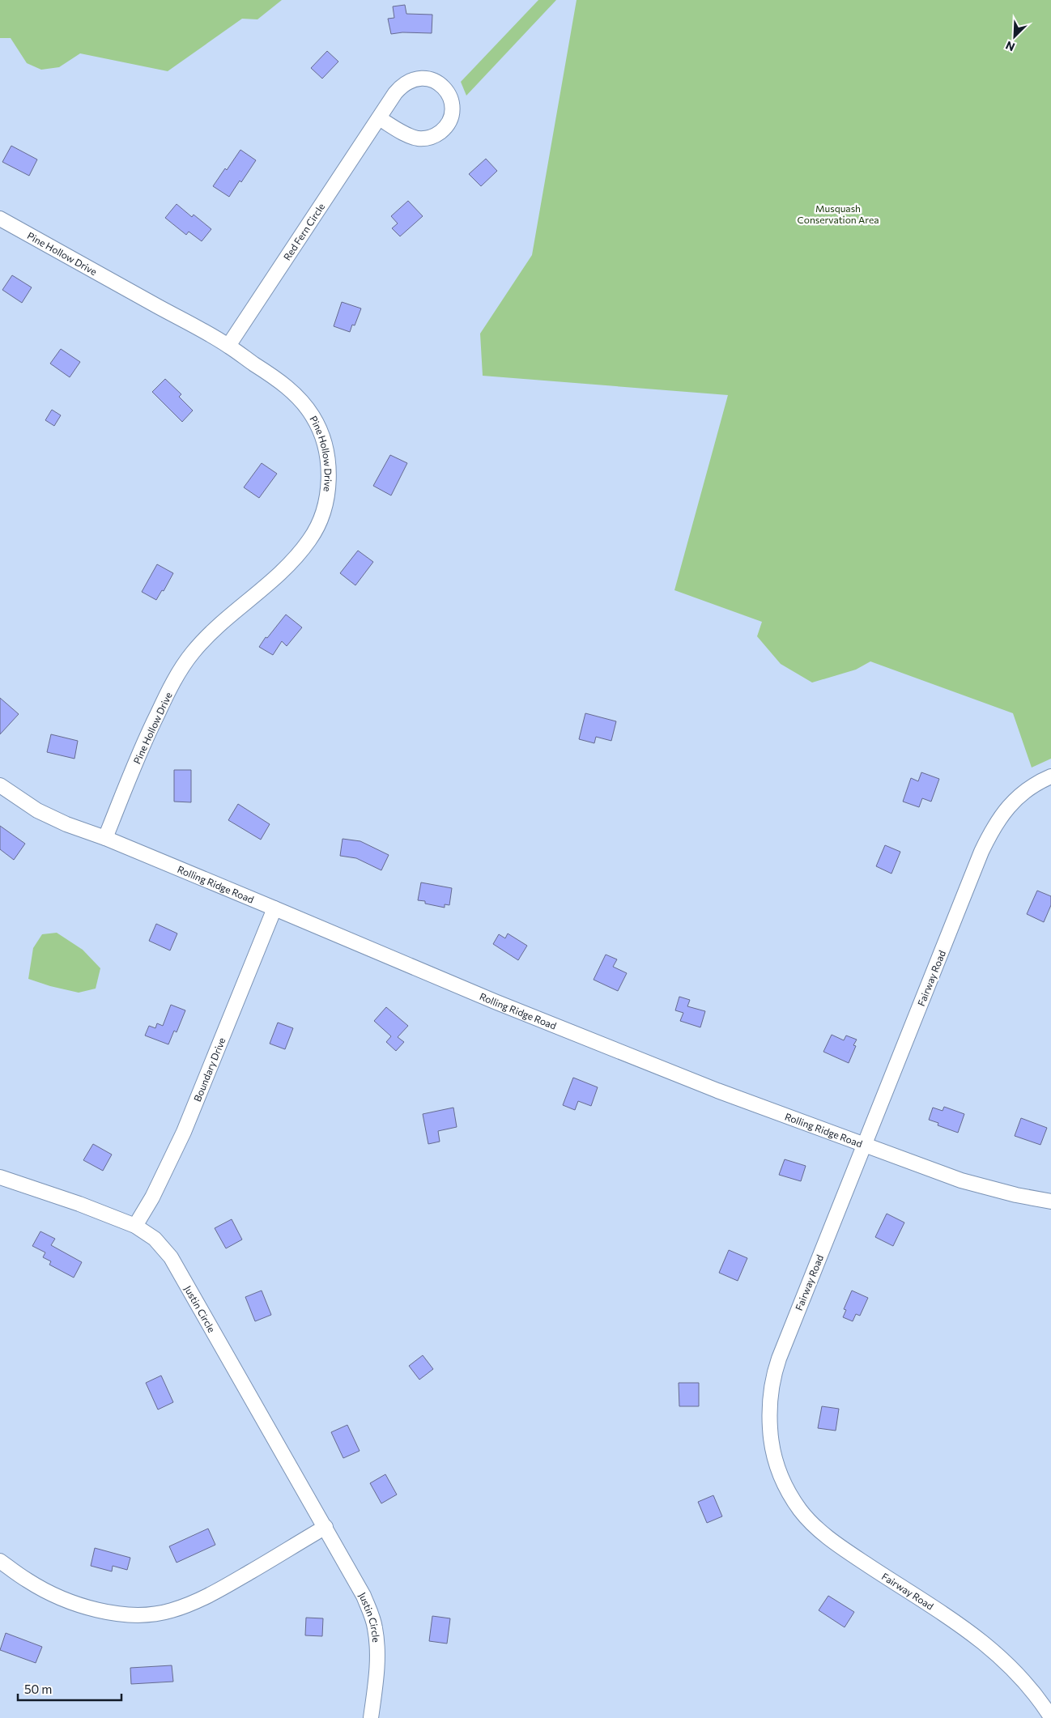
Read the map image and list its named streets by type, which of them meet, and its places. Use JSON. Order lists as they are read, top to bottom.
{
  "streets": {
    "street": [
      "Red Fern Circle",
      "Pine Hollow Drive",
      "Rolling Ridge Road",
      "Fairway Road",
      "Boundary Drive",
      "Justin Circle"
    ]
  },
  "crossings": [
    ["Red Fern Circle", "Pine Hollow Drive"],
    ["Pine Hollow Drive", "Rolling Ridge Road"],
    ["Rolling Ridge Road", "Fairway Road"],
    ["Rolling Ridge Road", "Boundary Drive"],
    ["Boundary Drive", "Justin Circle"]
  ],
  "parks": ["Musquash Conservation Area"],
  "scale_bar": "50 m",
  "north": "bottom left"
}
